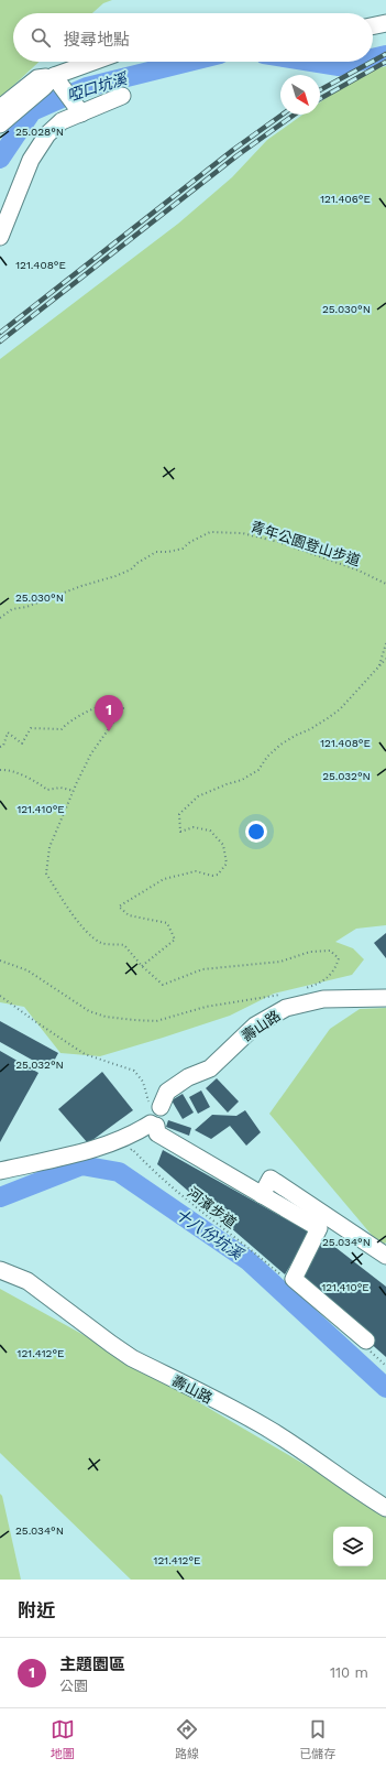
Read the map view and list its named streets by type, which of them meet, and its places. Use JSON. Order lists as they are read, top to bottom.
{
  "streets": {
    "street": ["壽山路"],
    "path": ["青年公園登山步道", "河濱步道"]
  },
  "water": ["啞口坑溪", "十八份坑溪"],
  "north": "bottom right",
  "page": {
    "search": "搜尋地點",
    "pins": "1",
    "heading": "附近",
    "list": [
      {
        "mark": "1",
        "name": "主題園區",
        "note": "公園",
        "value": "110 m"
      }
    ],
    "nav": ["地圖", "路線", "已儲存"]
  },
  "coordinates": [
    "25.028°N",
    "121.406°E",
    "121.408°E",
    "25.030°N",
    "25.032°N",
    "121.410°E",
    "25.034°N",
    "121.412°E"
  ]
}
